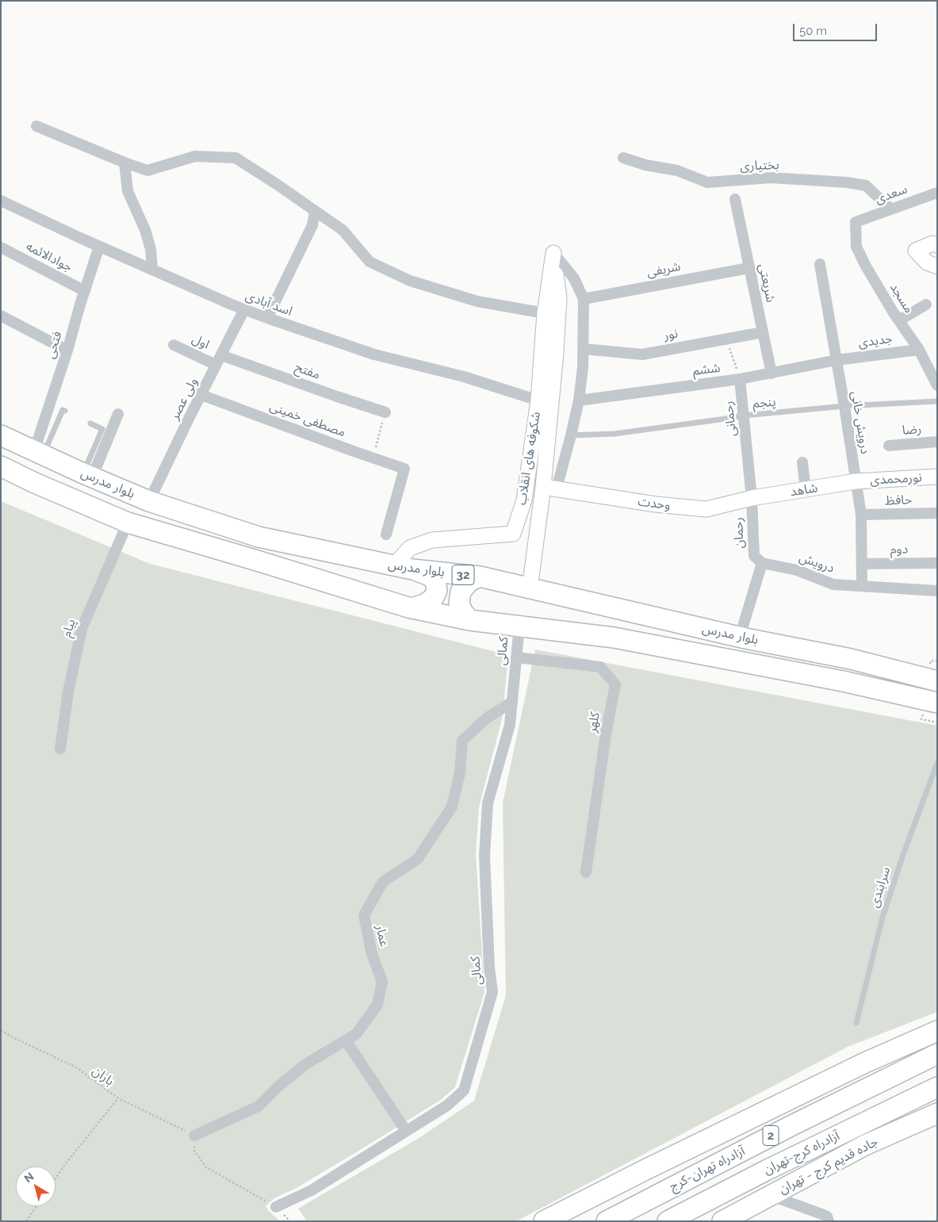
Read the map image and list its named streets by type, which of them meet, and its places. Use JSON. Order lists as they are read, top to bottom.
{
  "streets": {
    "highway": [
      "بلوار مدرس",
      "32",
      "2",
      "آزادراه کرج-تهران",
      "جاده قدیم کرج - تهران",
      "آزادراه تهران-کرج"
    ],
    "street": [
      "بختیاری",
      "سعدی",
      "جوادالائمه",
      "شریفی",
      "شریعتی",
      "مسجد",
      "اسد آبادی",
      "نور",
      "جدیدی",
      "اول",
      "فتحی",
      "ششم",
      "مفتح",
      "ولی عصر",
      "رحمانی",
      "مصطفی خمینی",
      "درویش خانی",
      "رضا",
      "شکوفه های انقلاب",
      "نورمحمدی",
      "شاهد",
      "حافظ",
      "وحدت",
      "رحمان",
      "دوم",
      "درویش",
      "پیام",
      "کمالی",
      "کلهر",
      "عمار"
    ],
    "lane": ["پنجم", "سرابندی"],
    "path": ["باران"]
  },
  "crossings": [
    ["بختیاری", "سعدی"],
    ["سعدی", "مسجد"],
    ["جوادالائمه", "فتحی"],
    ["شریفی", "شریعتی"],
    ["شریفی", "شکوفه های انقلاب"],
    ["شریعتی", "نور"],
    ["شریعتی", "ششم"],
    ["مسجد", "جدیدی"],
    ["اسد آبادی", "فتحی"],
    ["اسد آبادی", "ولی عصر"],
    ["اسد آبادی", "شکوفه های انقلاب"],
    ["نور", "شکوفه های انقلاب"],
    ["جدیدی", "ششم"],
    ["جدیدی", "درویش خانی"],
    ["اول", "مفتح"],
    ["اول", "ولی عصر"],
    ["فتحی", "بلوار مدرس"],
    ["ششم", "رحمانی"],
    ["ششم", "درویش خانی"],
    ["ششم", "شکوفه های انقلاب"],
    ["مفتح", "ولی عصر"],
    ["ولی عصر", "مصطفی خمینی"],
    ["ولی عصر", "بلوار مدرس"],
    ["پنجم", "رحمانی"],
    ["پنجم", "درویش خانی"],
    ["پنجم", "شکوفه های انقلاب"],
    ["رحمانی", "شاهد"],
    ["رحمانی", "وحدت"],
    ["رحمانی", "رحمان"],
    ["درویش خانی", "نورمحمدی"],
    ["درویش خانی", "شاهد"],
    ["درویش خانی", "حافظ"],
    ["درویش خانی", "دوم"],
    ["درویش خانی", "درویش"],
    ["شکوفه های انقلاب", "بلوار مدرس"],
    ["شکوفه های انقلاب", "وحدت"],
    ["نورمحمدی", "شاهد"],
    ["بلوار مدرس", "پیام"],
    ["بلوار مدرس", "کمالی"],
    ["شاهد", "وحدت"],
    ["شاهد", "رحمان"],
    ["وحدت", "رحمان"],
    ["رحمان", "درویش"],
    ["کمالی", "کلهر"],
    ["کمالی", "عمار"],
    ["عمار", "باران"]
  ],
  "scale_bar": "50 m",
  "north": "top left"
}
